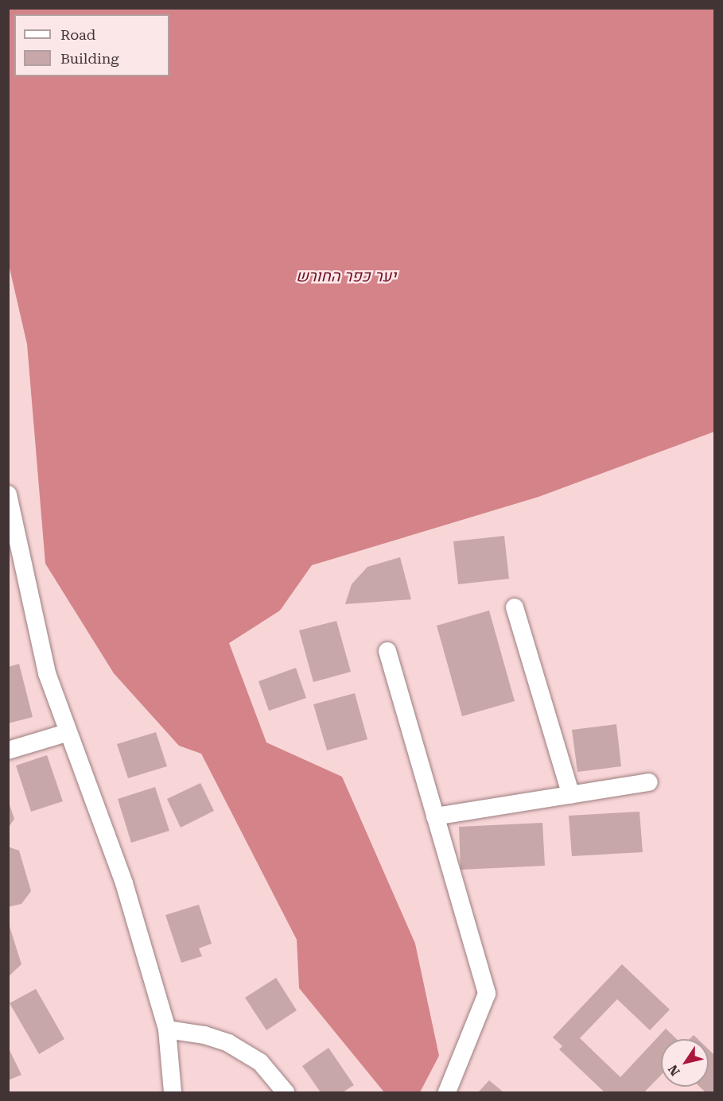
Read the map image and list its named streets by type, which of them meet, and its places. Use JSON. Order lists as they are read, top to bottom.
{
  "parks": ["יער כפר החורש"],
  "legend": ["Road", "Building"],
  "north": "bottom left"
}
